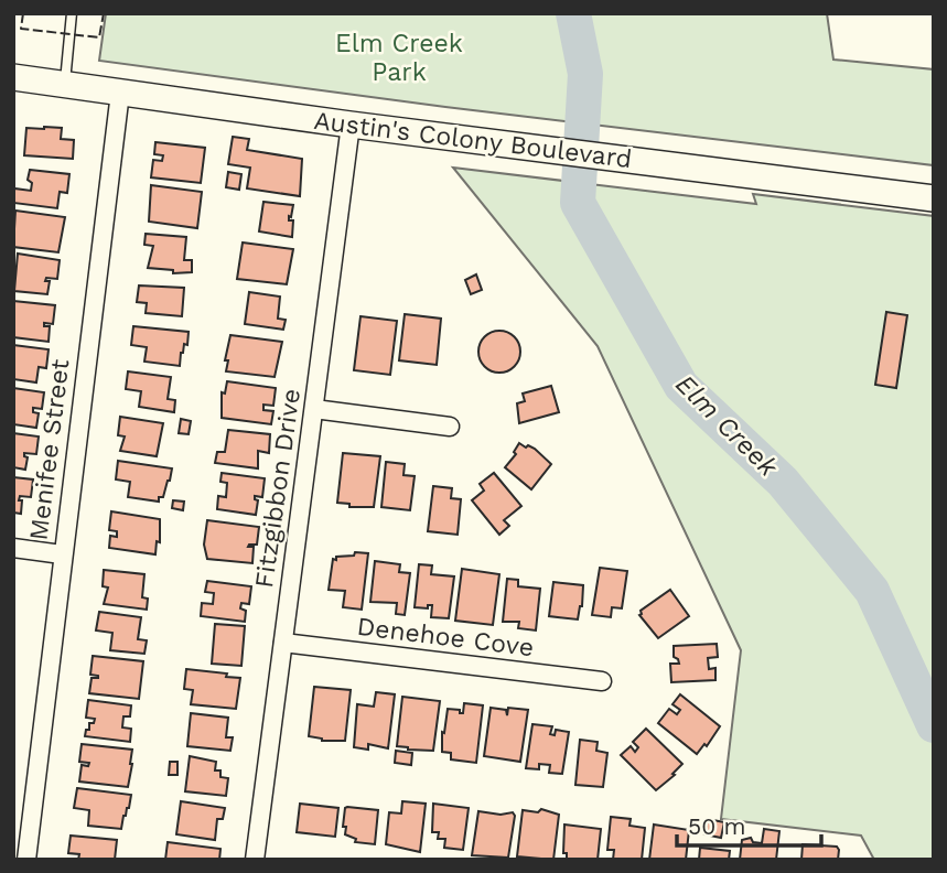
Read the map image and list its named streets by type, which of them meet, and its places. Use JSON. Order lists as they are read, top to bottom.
{
  "streets": {
    "street": [
      "Austin's Colony Boulevard",
      "Menifee Street",
      "Fitzgibbon Drive",
      "Denehoe Cove"
    ]
  },
  "crossings": [
    ["Austin's Colony Boulevard", "Menifee Street"],
    ["Austin's Colony Boulevard", "Fitzgibbon Drive"],
    ["Fitzgibbon Drive", "Denehoe Cove"]
  ],
  "water": ["Elm Creek"],
  "parks": ["Elm Creek Park"],
  "scale_bar": "50 m"
}
